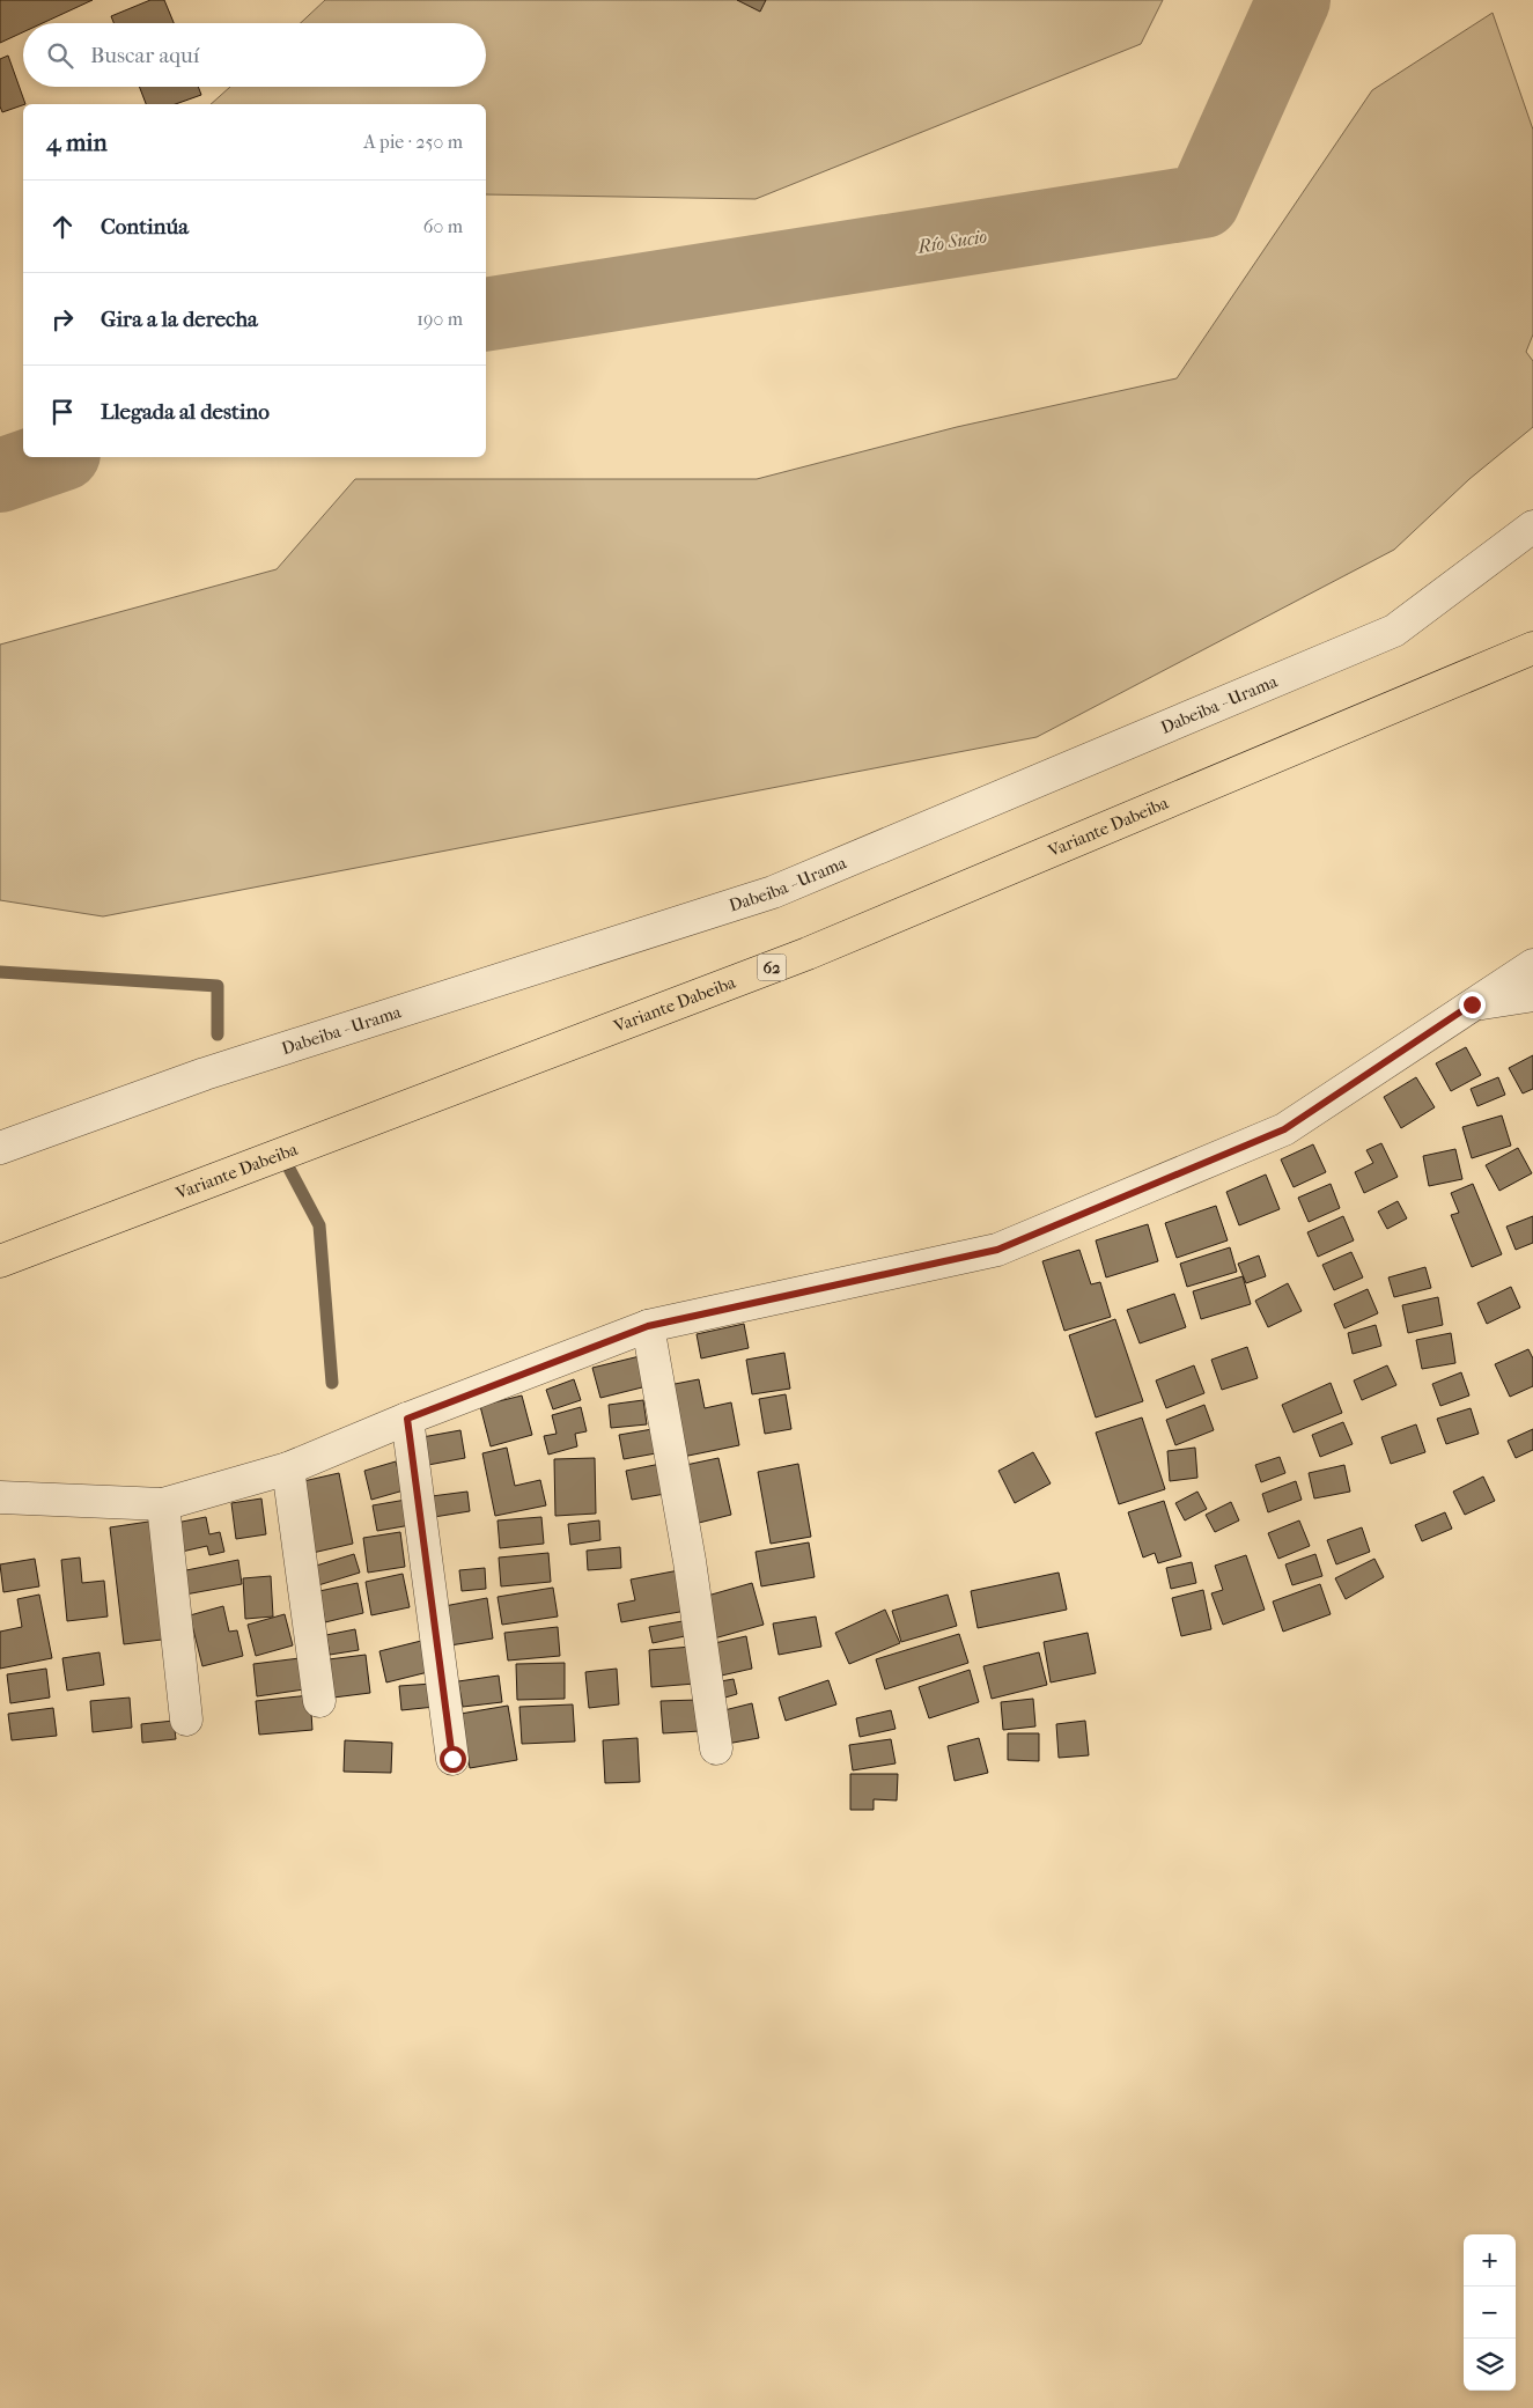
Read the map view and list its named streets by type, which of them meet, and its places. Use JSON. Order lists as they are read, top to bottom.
{
  "streets": {
    "highway": ["Variante Dabeiba", "62"],
    "street": ["Dabeiba - Urama"]
  },
  "water": ["Río Sucio"],
  "page": {
    "search": "Buscar aquí",
    "heading": ["4 min", "A pie · 250 m"],
    "list": [
      ["Continúa", "60 m"],
      ["Gira a la derecha", "190 m"],
      "Llegada al destino"
    ],
    "map_buttons": ["+", "−"]
  }
}
